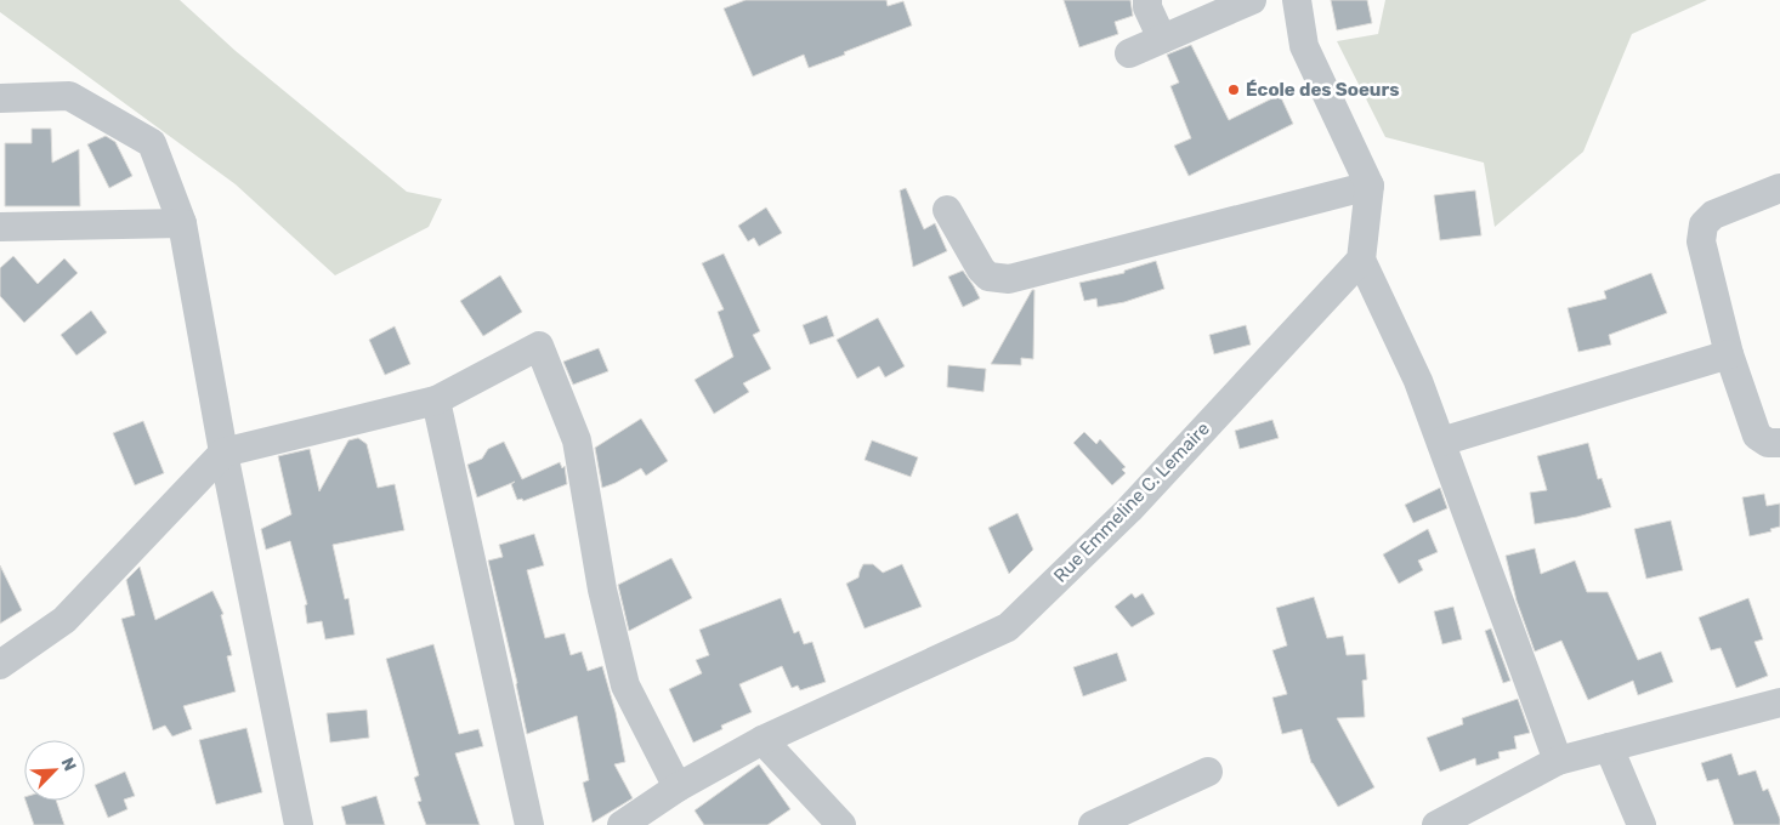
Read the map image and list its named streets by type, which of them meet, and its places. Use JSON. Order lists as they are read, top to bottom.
{
  "streets": {
    "street": ["Rue Emmeline C. Lemaire"]
  },
  "places": ["École des Soeurs"],
  "north": "top right"
}
